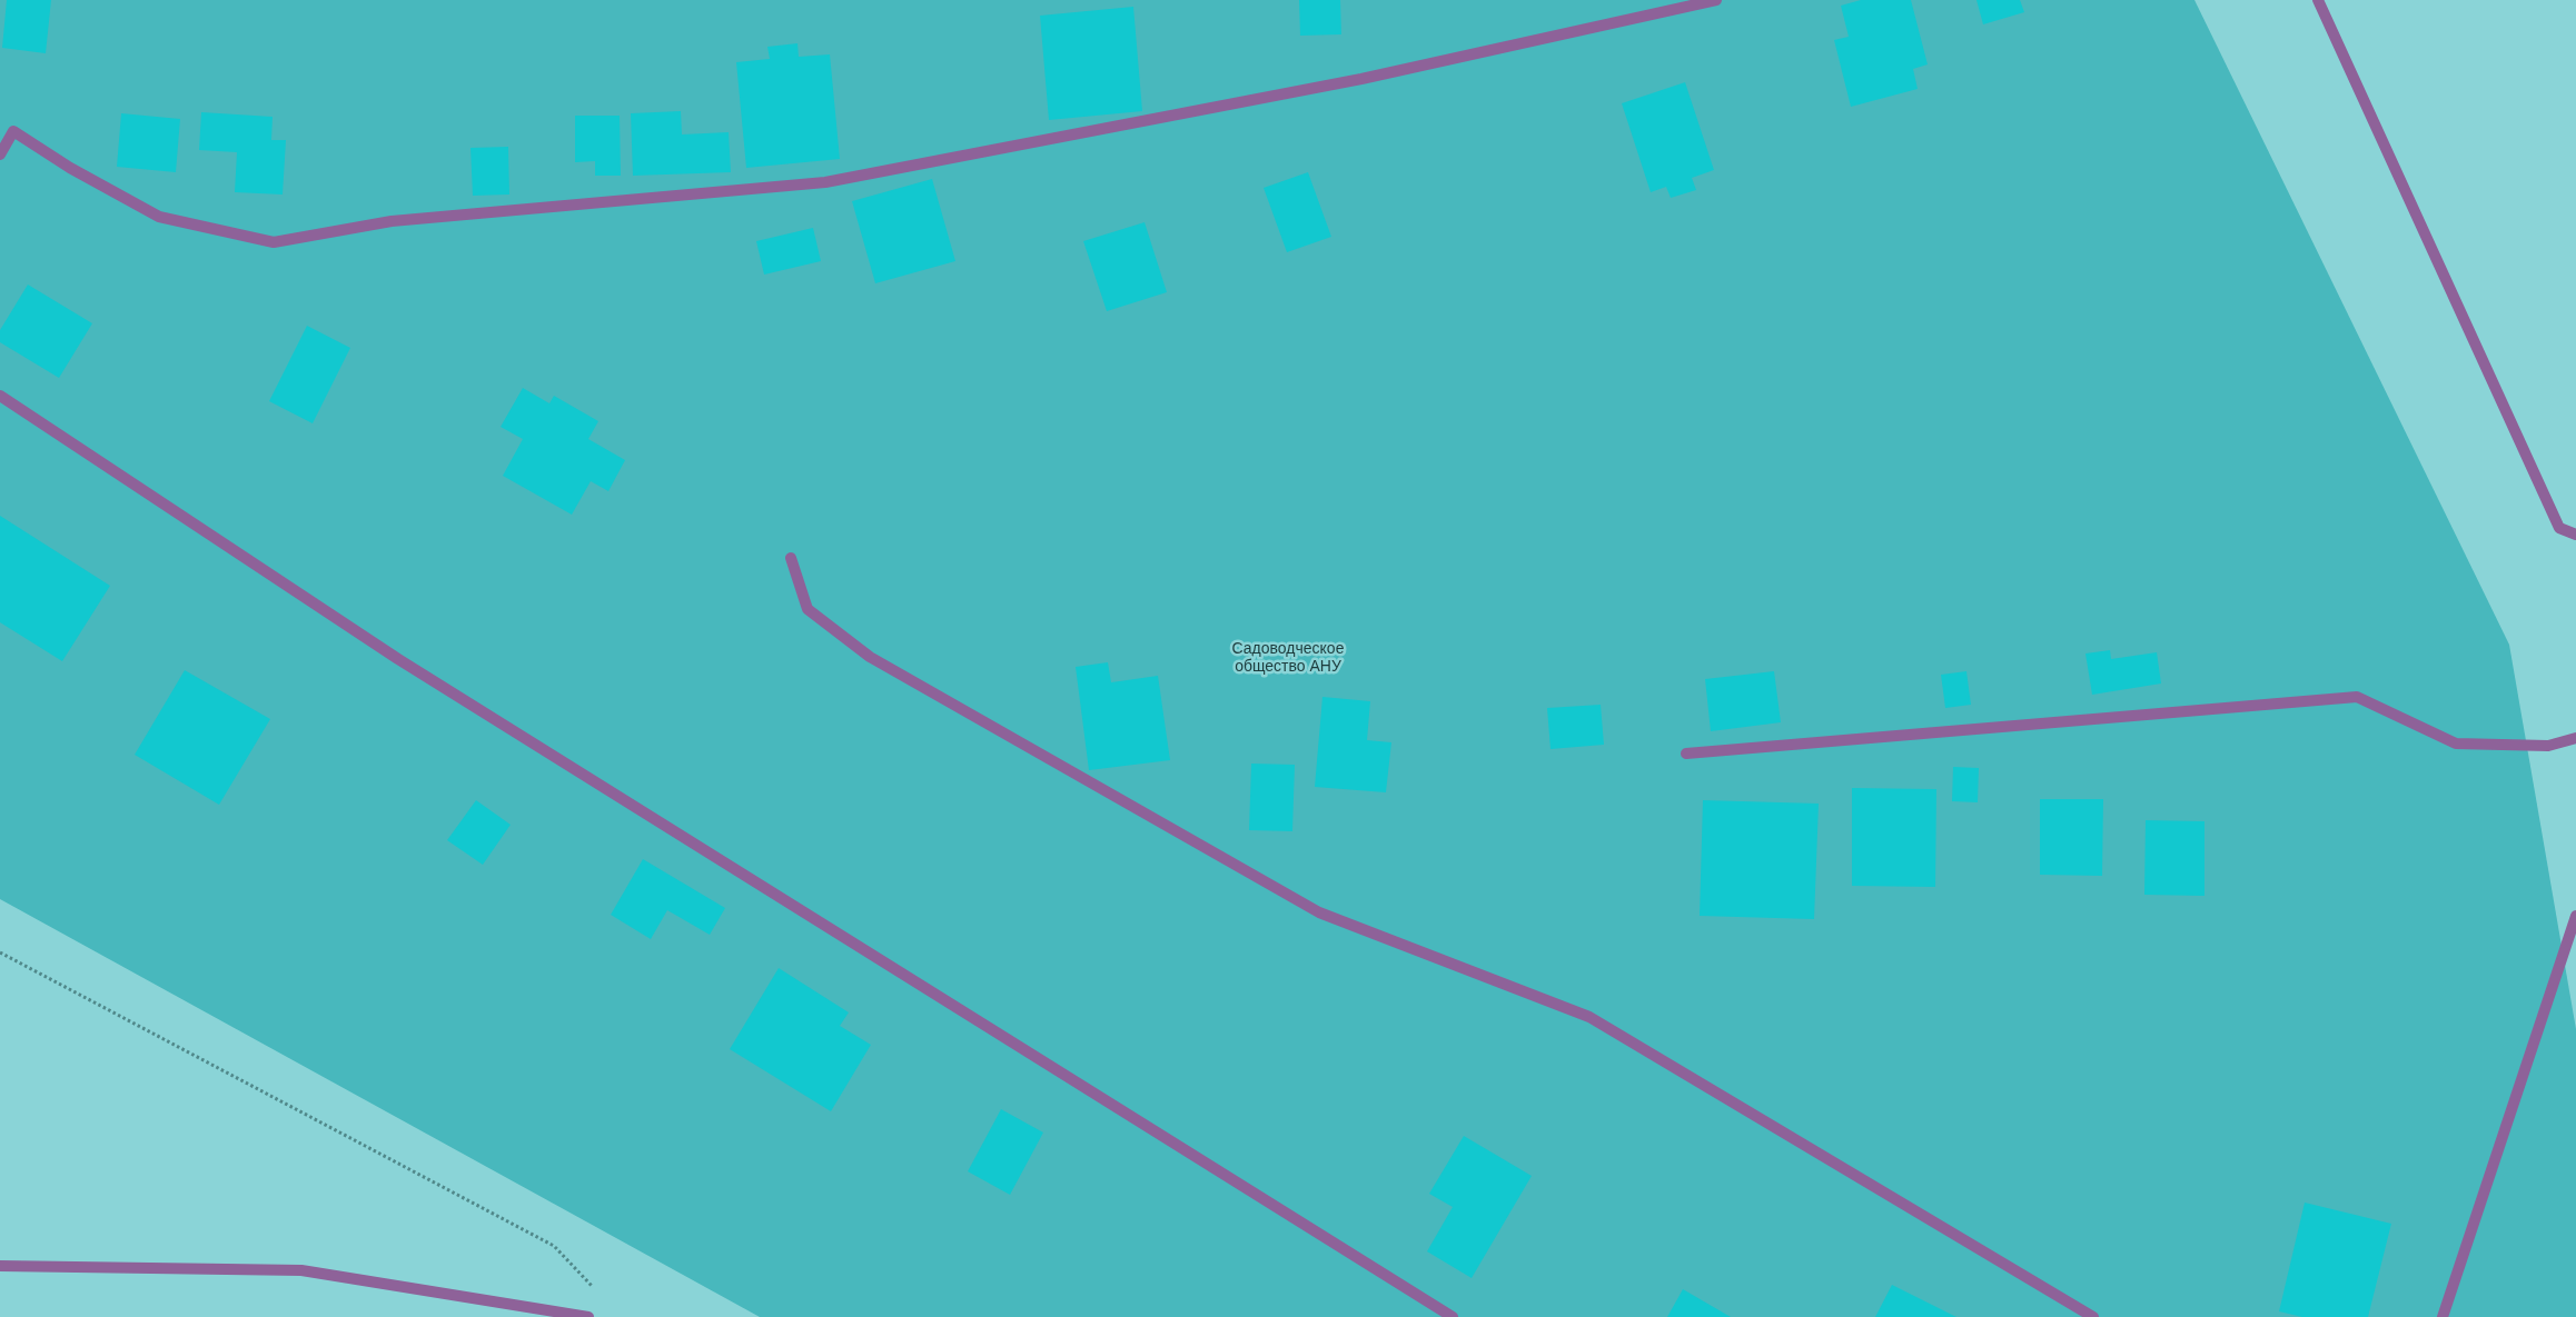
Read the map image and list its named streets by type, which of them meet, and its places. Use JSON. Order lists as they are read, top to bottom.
{
  "parks": ["Садоводческое общество АНУ"]
}
